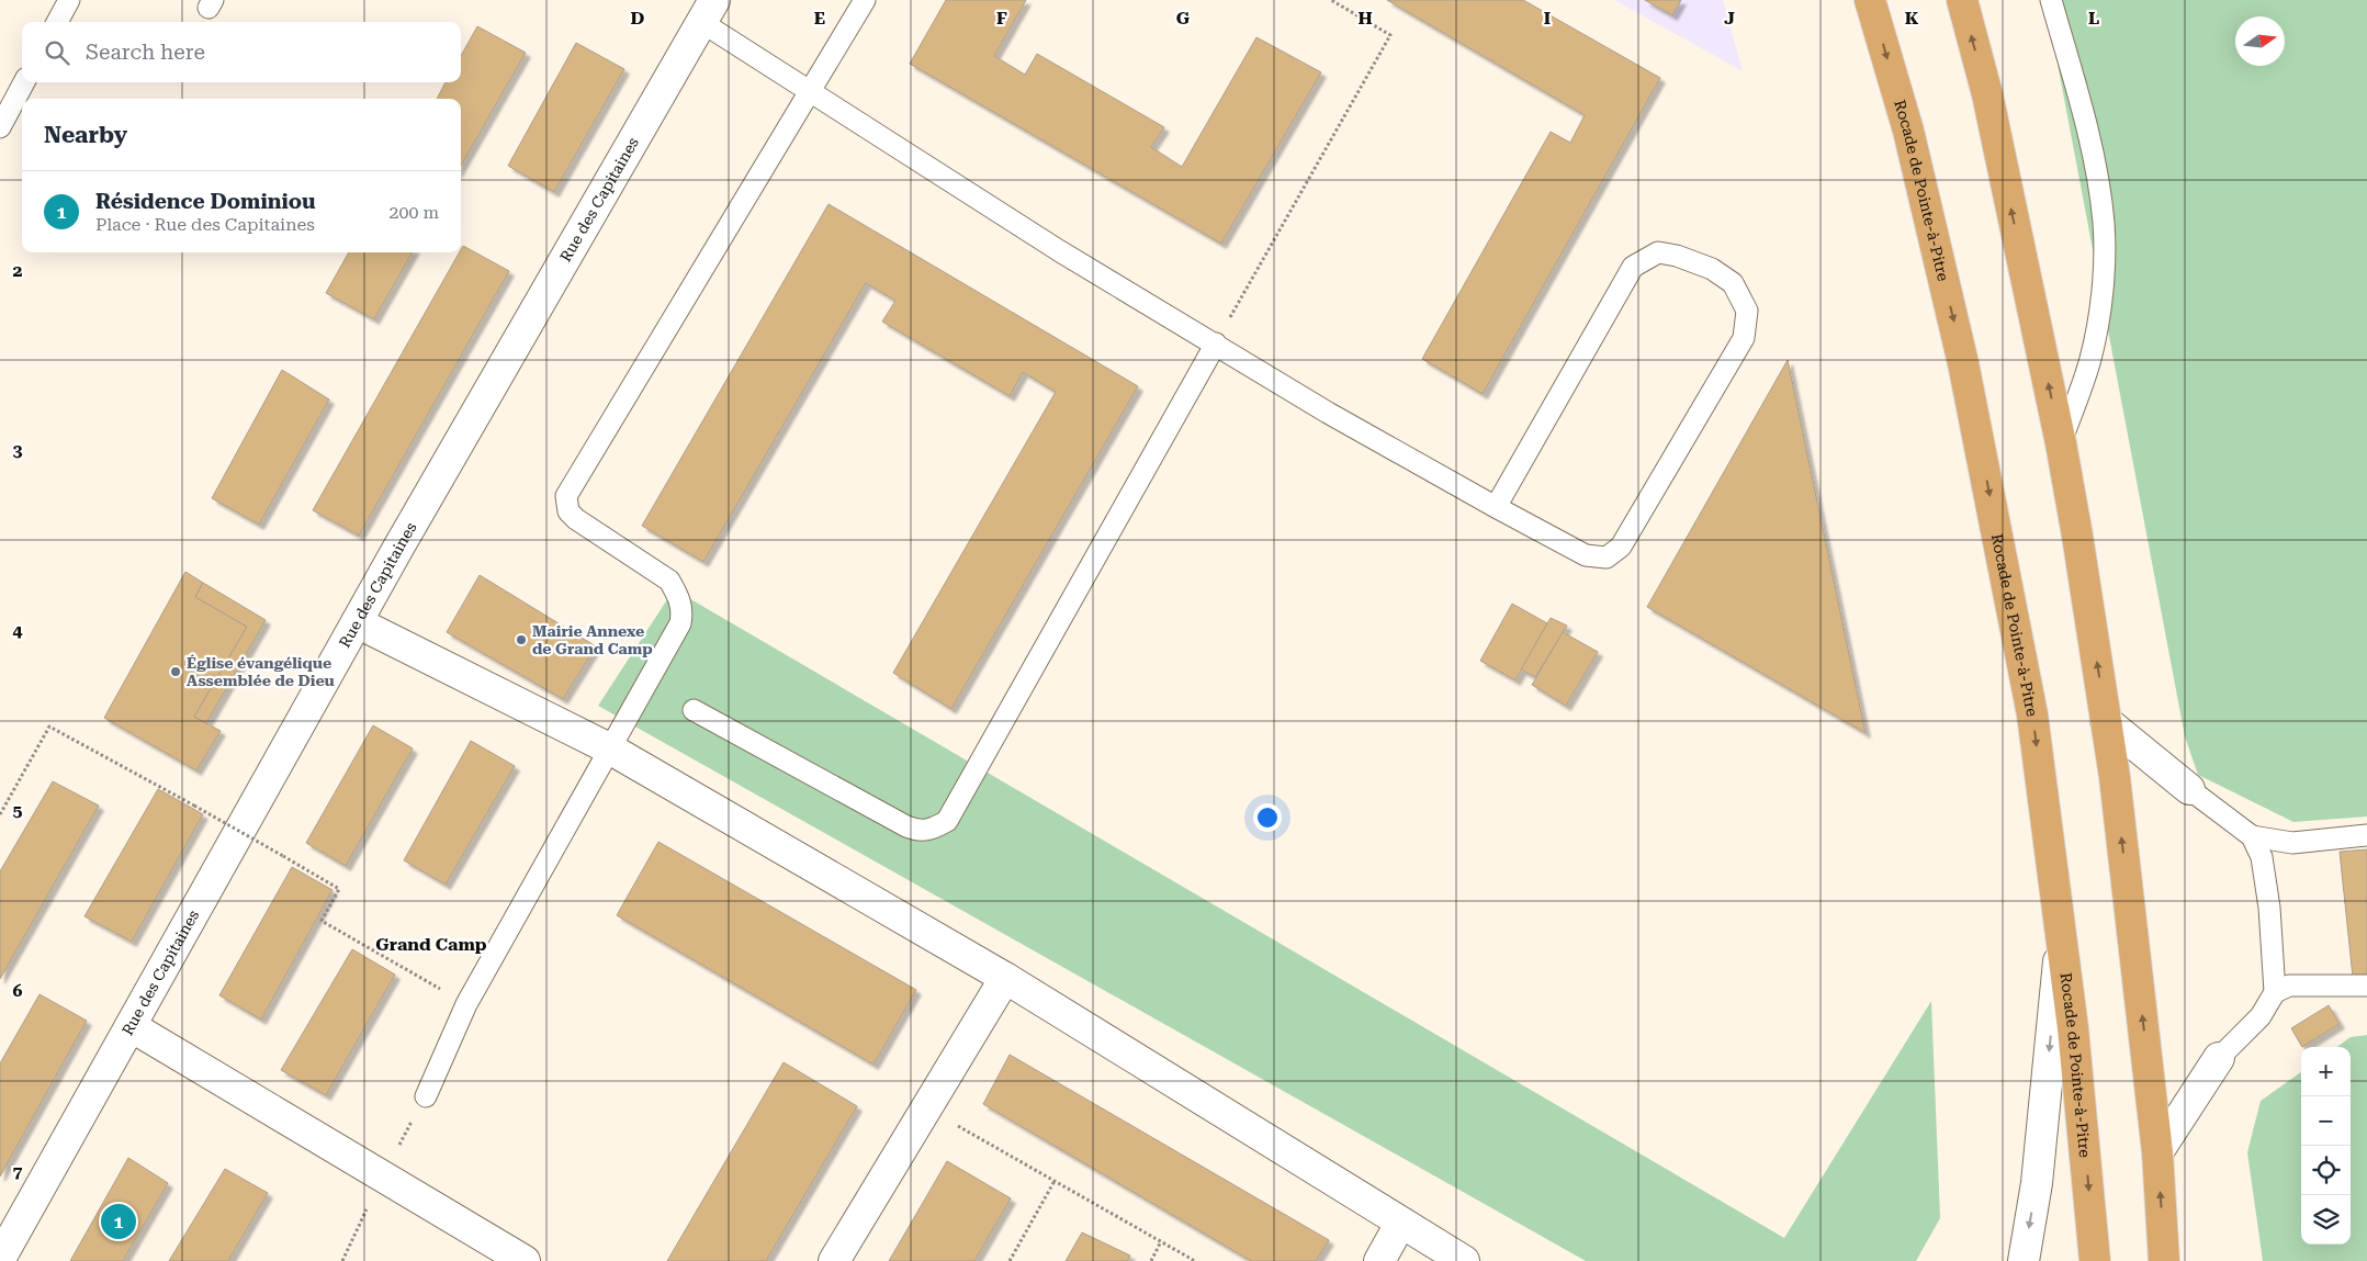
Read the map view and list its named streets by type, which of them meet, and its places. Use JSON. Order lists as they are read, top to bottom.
{
  "streets": {
    "highway": ["Rocade de Pointe-à-Pitre"],
    "street": ["Rue des Capitaines"]
  },
  "districts": ["Grand Camp"],
  "places": ["Mairie Annexe de Grand Camp", "Église évangélique Assemblée de Dieu"],
  "north": "right",
  "page": {
    "search": "Search here",
    "heading": "Nearby",
    "list": [
      {
        "mark": "1",
        "name": "Résidence Dominiou",
        "note": "Place · Rue des Capitaines",
        "value": "200 m"
      }
    ],
    "map_buttons": ["+", "−"],
    "pins": "1"
  },
  "grid": {
    "columns": [
      "D",
      "E",
      "F",
      "G",
      "H",
      "I",
      "J",
      "K",
      "L"
    ],
    "rows": [
      "2",
      "3",
      "4",
      "5",
      "6",
      "7"
    ]
  }
}
